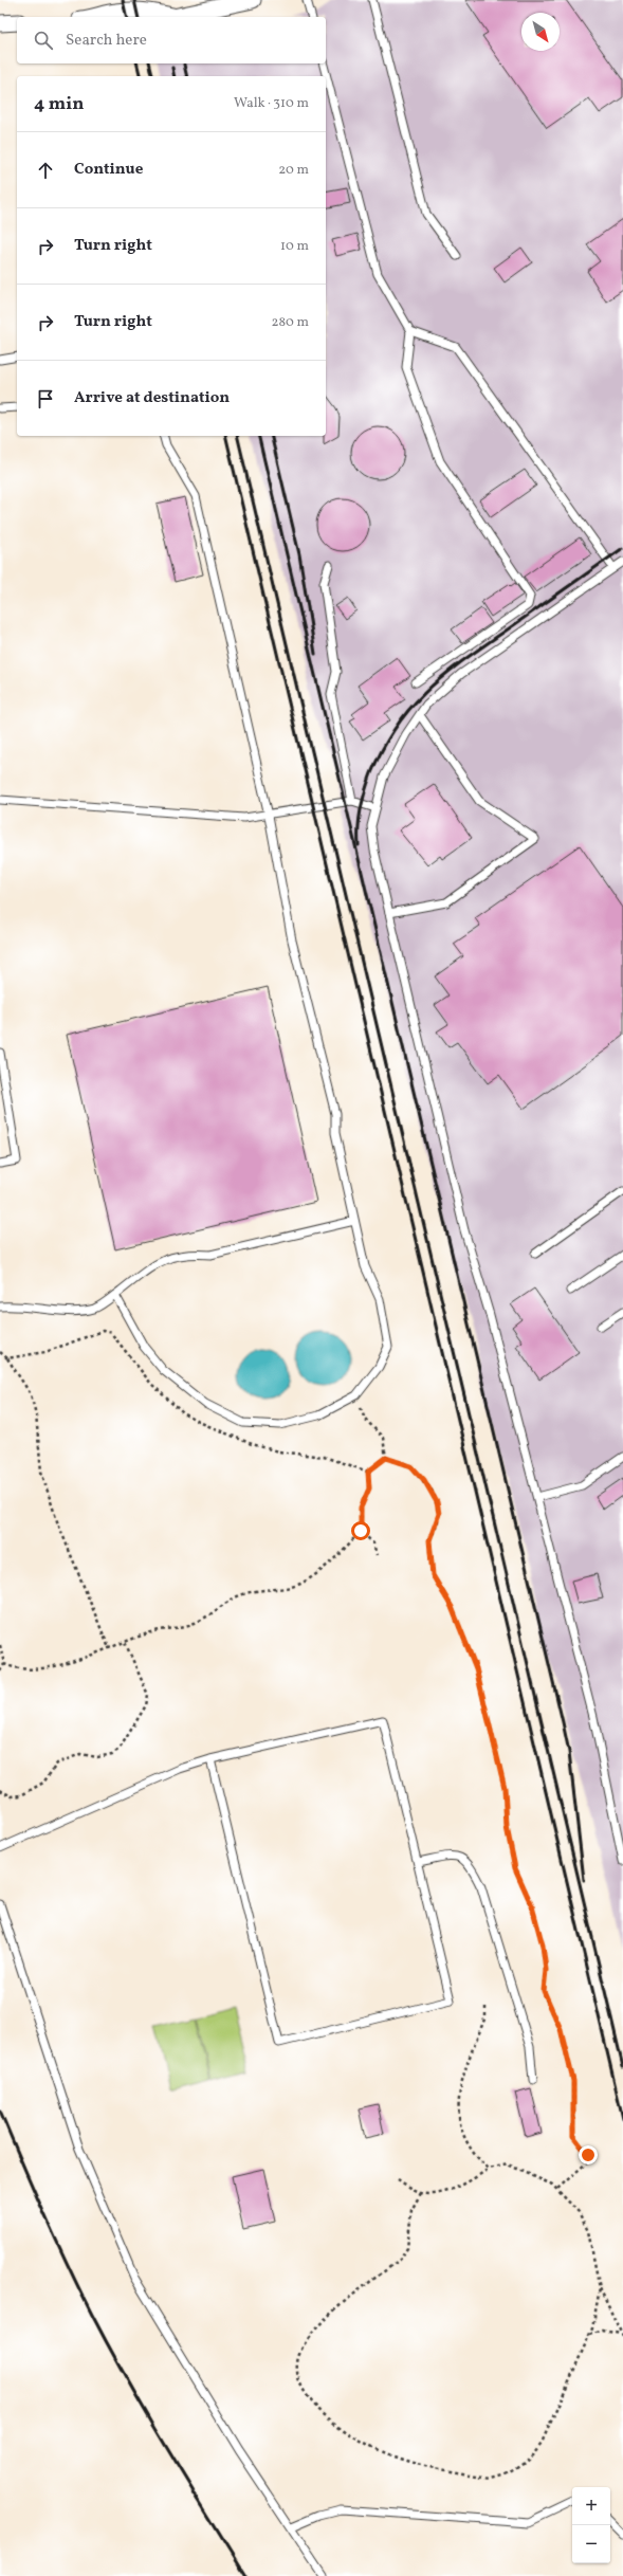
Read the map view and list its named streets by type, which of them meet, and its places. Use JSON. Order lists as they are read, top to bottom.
{
  "north": "bottom right",
  "page": {
    "search": "Search here",
    "heading": ["4 min", "Walk · 310 m"],
    "list": [
      ["Continue", "20 m"],
      ["Turn right", "10 m"],
      ["Turn right", "280 m"],
      "Arrive at destination"
    ],
    "map_buttons": ["+", "−"]
  }
}
